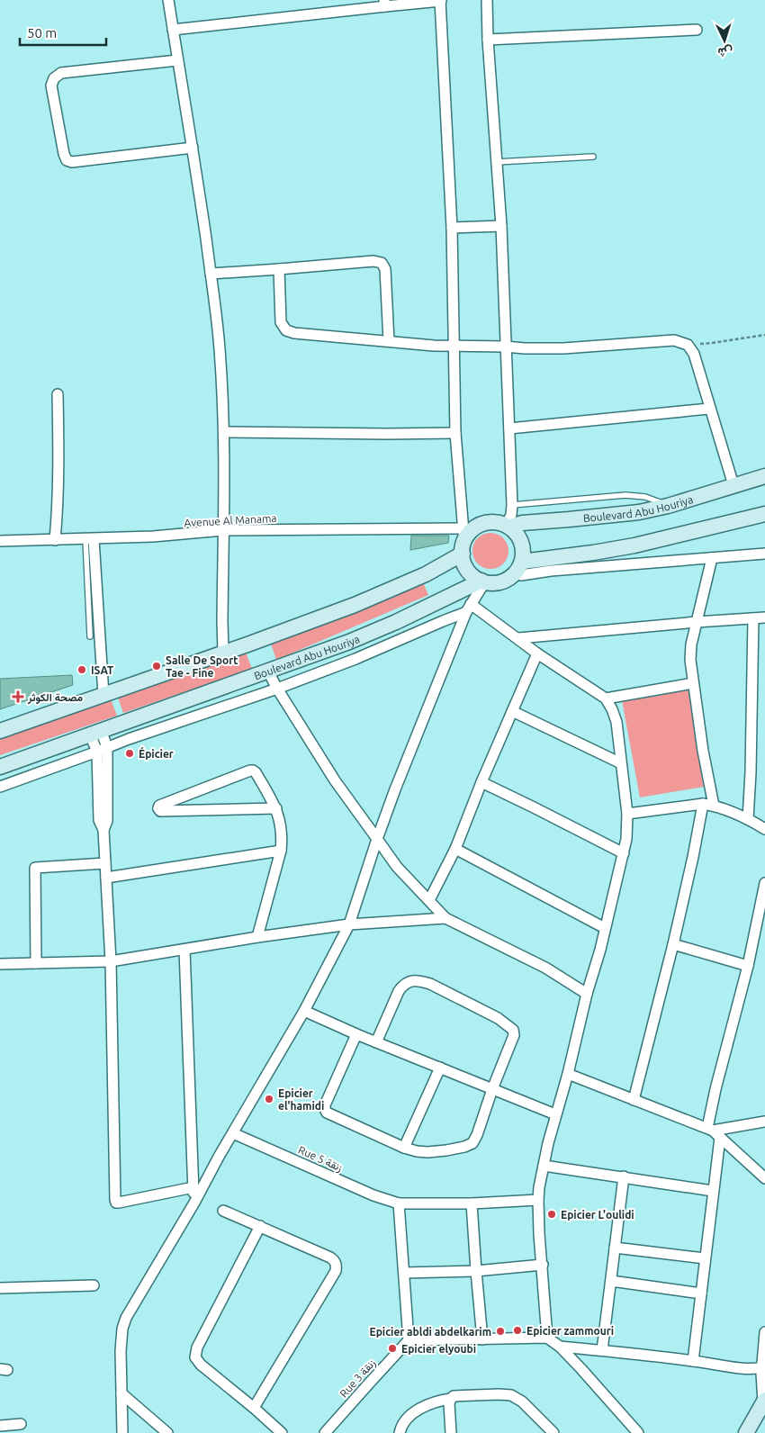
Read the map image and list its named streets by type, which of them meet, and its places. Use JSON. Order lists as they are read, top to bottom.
{
  "streets": {
    "main road": ["Boulevard Abu Houriya"],
    "street": ["Avenue Al Manama", "Rue 5 زنقة", "Rue 3 زنقة"]
  },
  "crossings": [
    ["Boulevard Abu Houriya", "Avenue Al Manama"]
  ],
  "places": {
    "other": [
      "Salle De Sport Tae - Fine",
      "ISAT",
      "Épicier",
      "Epicier el'hamidi",
      "Epicier L'oulidi",
      "Epicier zammouri",
      "Epicier abldi abdelkarim",
      "Epicier elyoubi"
    ],
    "health": ["مصحة الكوثر"]
  },
  "scale_bar": "50 m",
  "north": "bottom"
}
